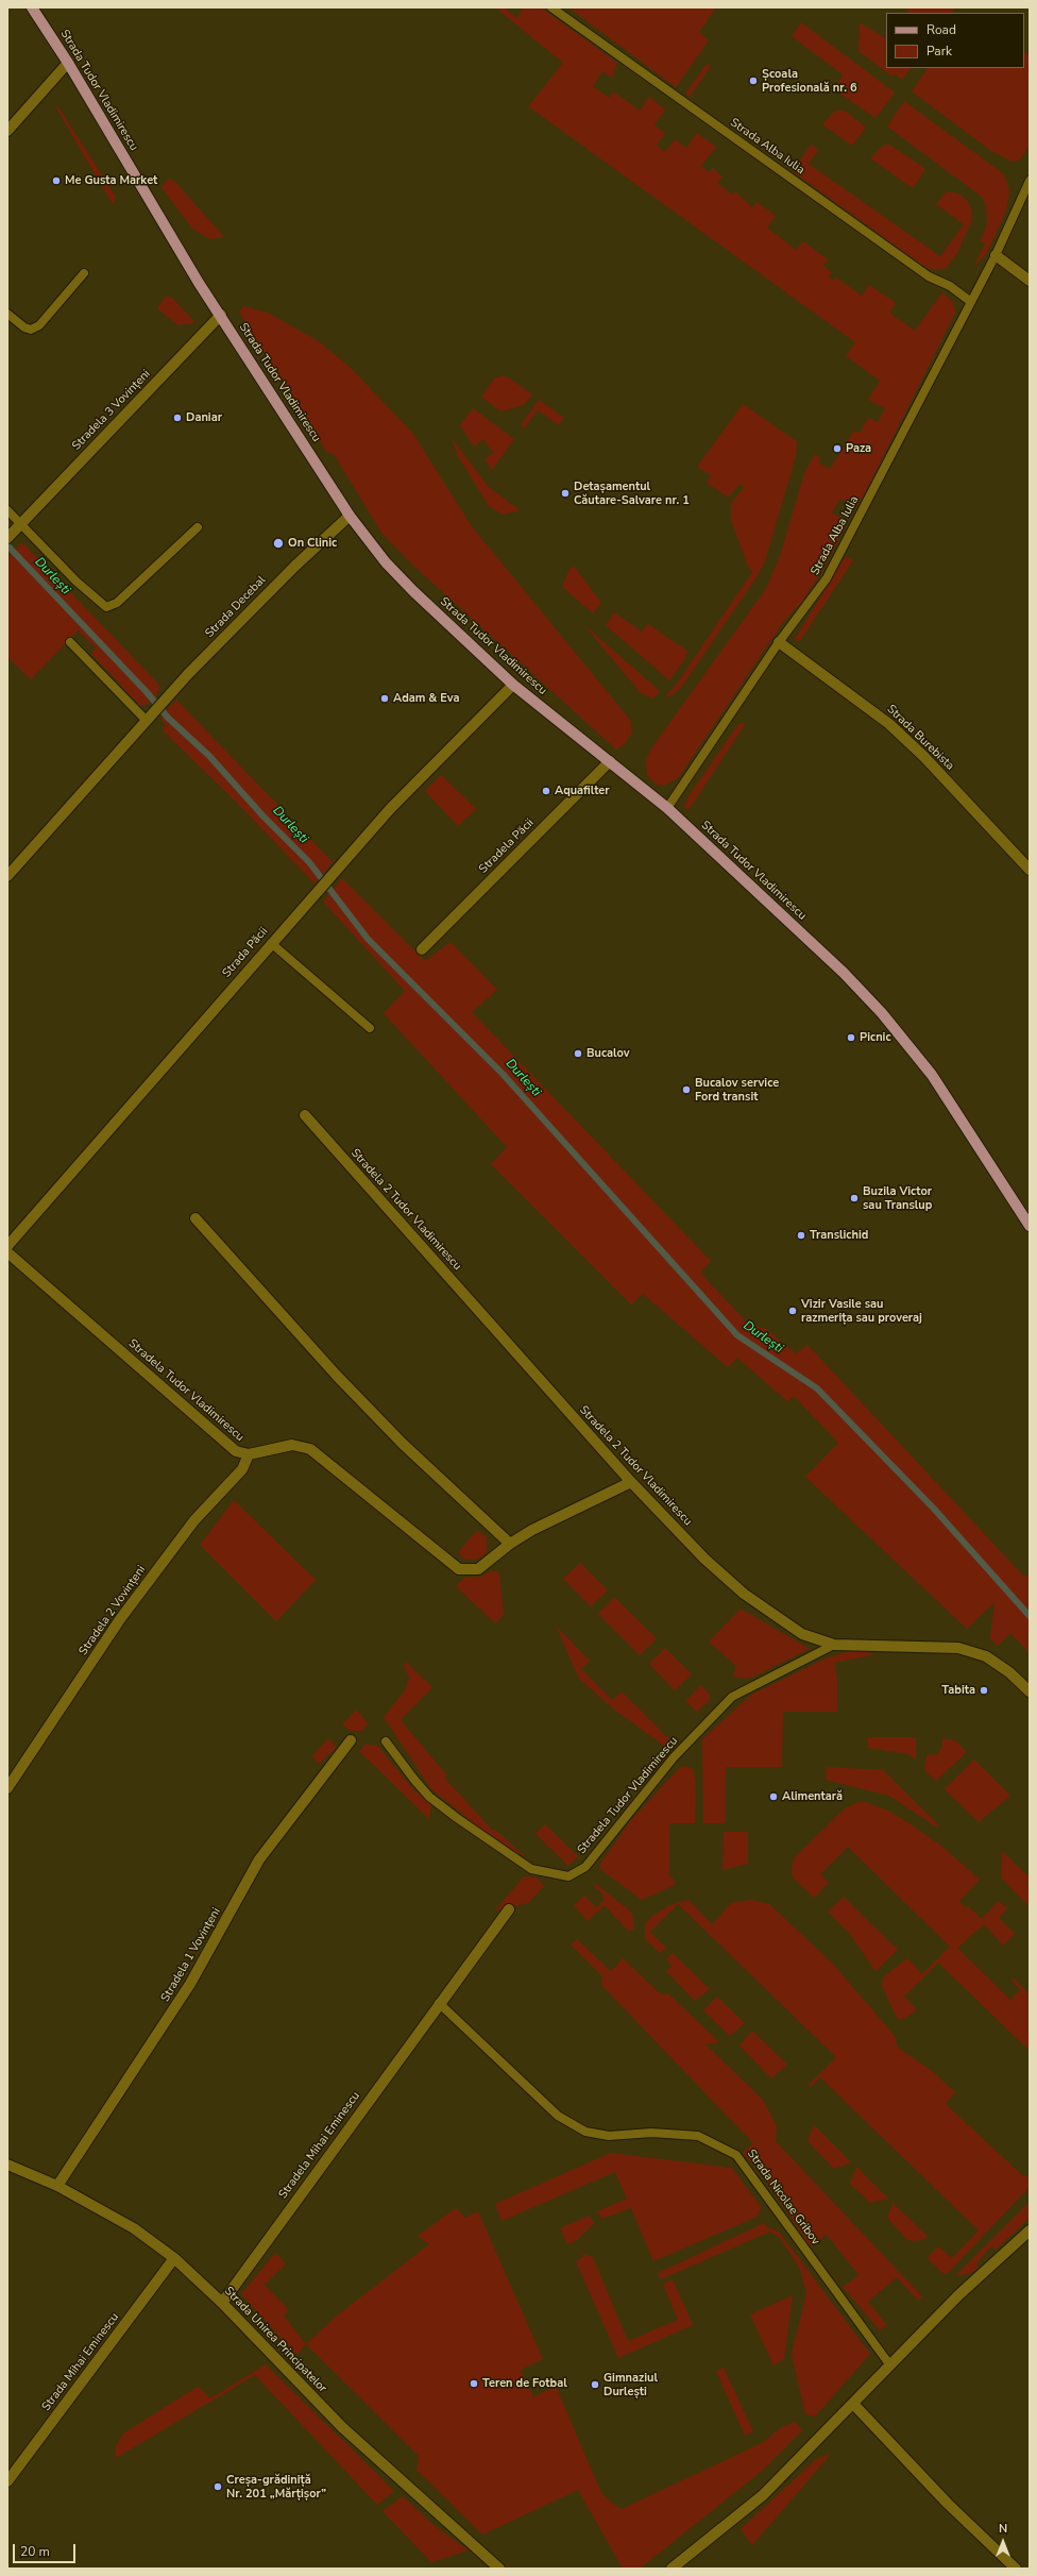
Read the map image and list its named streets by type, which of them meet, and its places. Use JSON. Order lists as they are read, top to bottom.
{
  "streets": {
    "main road": ["Strada Tudor Vladimirescu"],
    "street": [
      "Stradela 3 Vovințeni",
      "Strada Decebal",
      "Strada Burebista",
      "Stradela Păcii",
      "Strada Păcii",
      "Stradela 2 Tudor Vladimirescu",
      "Stradela Tudor Vladimirescu",
      "Stradela 2 Vovințeni",
      "Stradela 1 Vovințeni",
      "Stradela Mihai Eminescu",
      "Strada Unirea Principatelor",
      "Strada Mihai Eminescu"
    ],
    "lane": ["Strada Alba Iulia", "Strada Nicolae Gribov"]
  },
  "crossings": [
    ["Strada Tudor Vladimirescu", "Strada Alba Iulia"],
    ["Strada Tudor Vladimirescu", "Stradela 3 Vovințeni"],
    ["Strada Tudor Vladimirescu", "Strada Decebal"],
    ["Strada Tudor Vladimirescu", "Stradela Păcii"],
    ["Strada Tudor Vladimirescu", "Strada Păcii"],
    ["Strada Alba Iulia", "Strada Burebista"],
    ["Stradela 2 Tudor Vladimirescu", "Stradela Tudor Vladimirescu"],
    ["Stradela Tudor Vladimirescu", "Stradela 2 Vovințeni"],
    ["Stradela 1 Vovințeni", "Strada Unirea Principatelor"],
    ["Stradela Mihai Eminescu", "Strada Nicolae Gribov"],
    ["Stradela Mihai Eminescu", "Strada Unirea Principatelor"],
    ["Strada Unirea Principatelor", "Strada Mihai Eminescu"]
  ],
  "water": ["Durlești"],
  "places": [
    "Școala Profesională nr. 6",
    "Me Gusta Market",
    "Daniar",
    "Paza",
    "Detașamentul Căutare-Salvare nr. 1",
    "On Clinic",
    "Adam & Eva",
    "Aquafilter",
    "Picnic",
    "Bucalov",
    "Bucalov service Ford transit",
    "Buzila Victor sau Translup",
    "Translichid",
    "Vizir Vasile sau razmerița sau proveraj",
    "Tabita",
    "Alimentară",
    "Teren de Fotbal",
    "Gimnaziul Durlești",
    "Creșa-grădiniță Nr. 201 „Mărțișor”"
  ],
  "legend": ["Road", "Park"],
  "scale_bar": "20 m",
  "north": "top"
}
